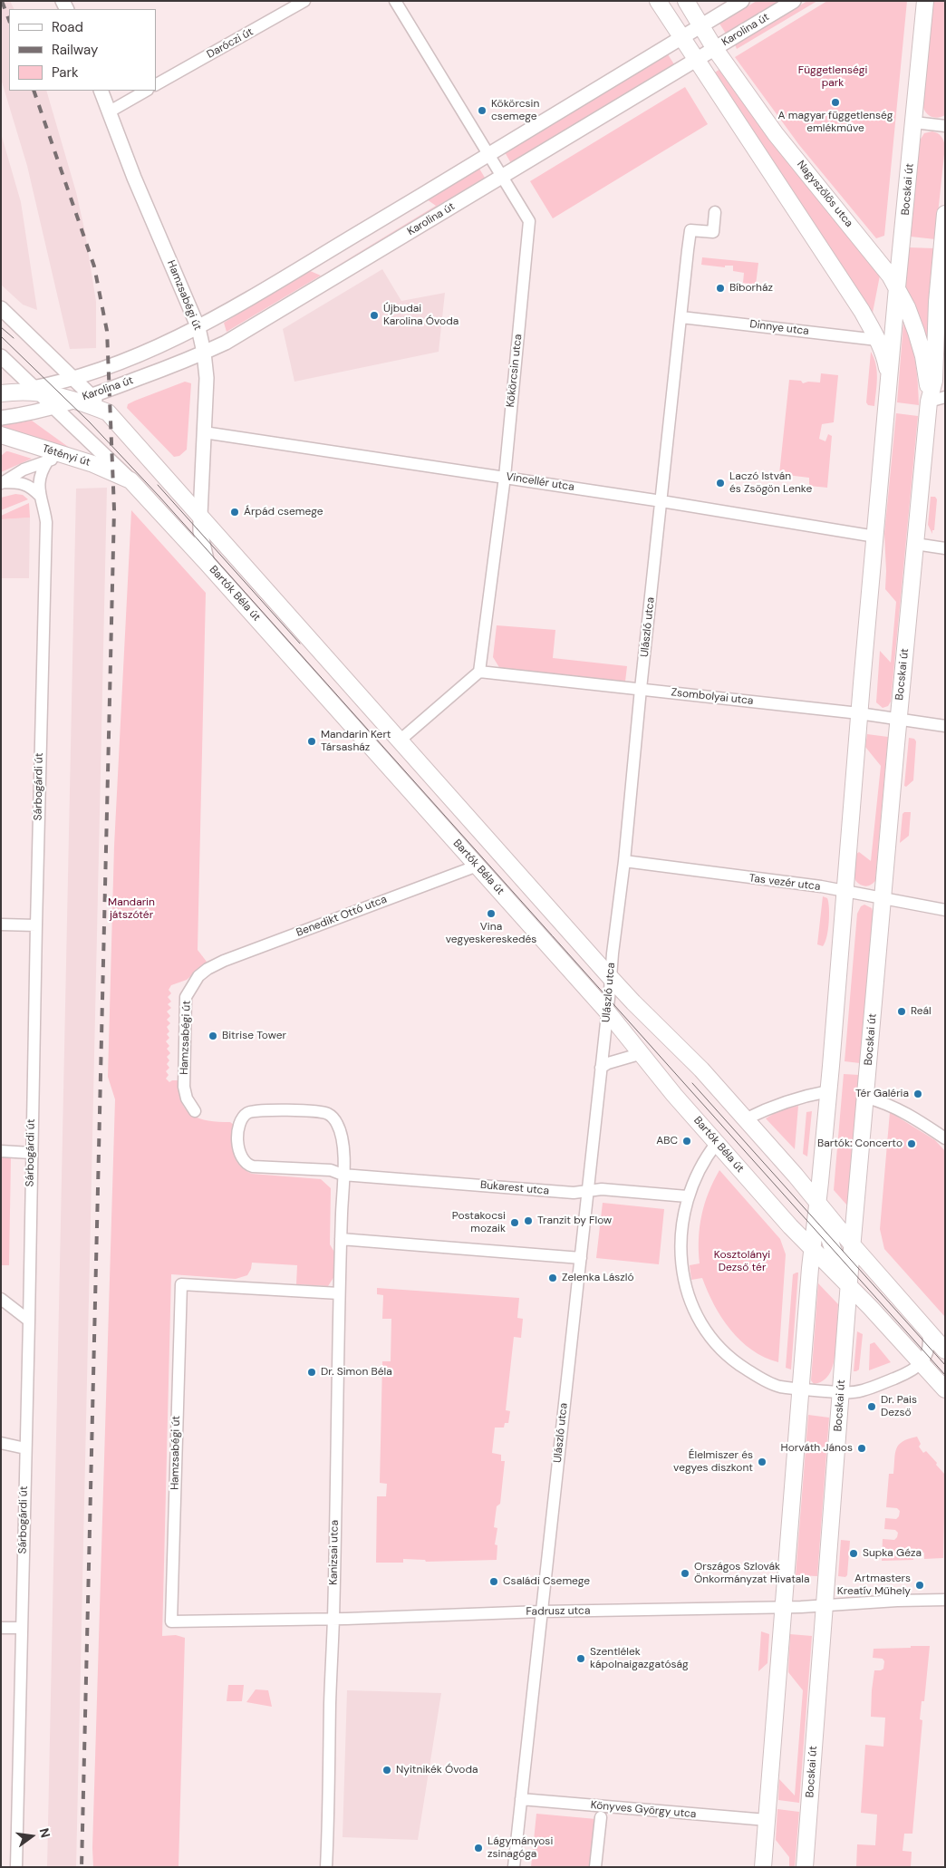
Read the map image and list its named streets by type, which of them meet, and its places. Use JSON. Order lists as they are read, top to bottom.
{
  "streets": {
    "main road": [
      "Bocskai út",
      "Nagyszőlős utca",
      "Tétényi út",
      "Bartók Béla út"
    ],
    "street": [
      "Karolina út",
      "Daróczi út",
      "Hamzsabégi út",
      "Dinnye utca",
      "Kökörcsin utca",
      "Vincellér utca",
      "Ulászló utca",
      "Zsombolyai utca",
      "Sárbogárdi út",
      "Tas vezér utca",
      "Benedikt Ottó utca",
      "Bukarest utca",
      "Kanizsai utca",
      "Fadrusz utca",
      "Könyves György utca"
    ]
  },
  "crossings": [
    ["Karolina út", "Bocskai út"],
    ["Karolina út", "Nagyszőlős utca"],
    ["Karolina út", "Hamzsabégi út"],
    ["Karolina út", "Kökörcsin utca"],
    ["Karolina út", "Bartók Béla út"],
    ["Bocskai út", "Nagyszőlős utca"],
    ["Bocskai út", "Dinnye utca"],
    ["Bocskai út", "Vincellér utca"],
    ["Bocskai út", "Bartók Béla út"],
    ["Bocskai út", "Zsombolyai utca"],
    ["Bocskai út", "Tas vezér utca"],
    ["Bocskai út", "Fadrusz utca"],
    ["Bocskai út", "Könyves György utca"],
    ["Hamzsabégi út", "Vincellér utca"],
    ["Hamzsabégi út", "Bartók Béla út"],
    ["Hamzsabégi út", "Benedikt Ottó utca"],
    ["Hamzsabégi út", "Kanizsai utca"],
    ["Hamzsabégi út", "Fadrusz utca"],
    ["Dinnye utca", "Ulászló utca"],
    ["Kökörcsin utca", "Vincellér utca"],
    ["Kökörcsin utca", "Zsombolyai utca"],
    ["Tétényi út", "Bartók Béla út"],
    ["Vincellér utca", "Ulászló utca"],
    ["Bartók Béla út", "Ulászló utca"],
    ["Bartók Béla út", "Benedikt Ottó utca"],
    ["Ulászló utca", "Zsombolyai utca"],
    ["Ulászló utca", "Tas vezér utca"],
    ["Ulászló utca", "Bukarest utca"],
    ["Ulászló utca", "Fadrusz utca"],
    ["Ulászló utca", "Könyves György utca"],
    ["Bukarest utca", "Kanizsai utca"],
    ["Kanizsai utca", "Fadrusz utca"]
  ],
  "parks": ["Függetlenségi park", "Mandarin játszótér", "Kosztolányi Dezső tér"],
  "places": [
    "A magyar függetlenség emlékműve",
    "Kökörcsin csemege",
    "Bíborház",
    "Újbudai Karolina Óvoda",
    "Laczó István és Zsögön Lenke",
    "Árpád csemege",
    "Mandarin Kert Társasház",
    "Vina vegyeskereskedés",
    "Reál",
    "Bitrise Tower",
    "Tér Galéria",
    "ABC",
    "Bartók: Concerto",
    "Tranzit by Flow",
    "Postakocsi mozaik",
    "Zelenka László",
    "Dr. Simon Béla",
    "Dr. Pais Dezső",
    "Horváth János",
    "Élelmiszer és vegyes diszkont",
    "Supka Géza",
    "Országos Szlovák Önkormányzat Hivatala",
    "Családi Csemege",
    "Artmasters Kreatív Műhely",
    "Szentlélek kápolnaigazgatóság",
    "Nyitnikék Óvoda",
    "Lágymányosi zsinagóga"
  ],
  "legend": ["Road", "Railway", "Park"],
  "north": "right"
}
